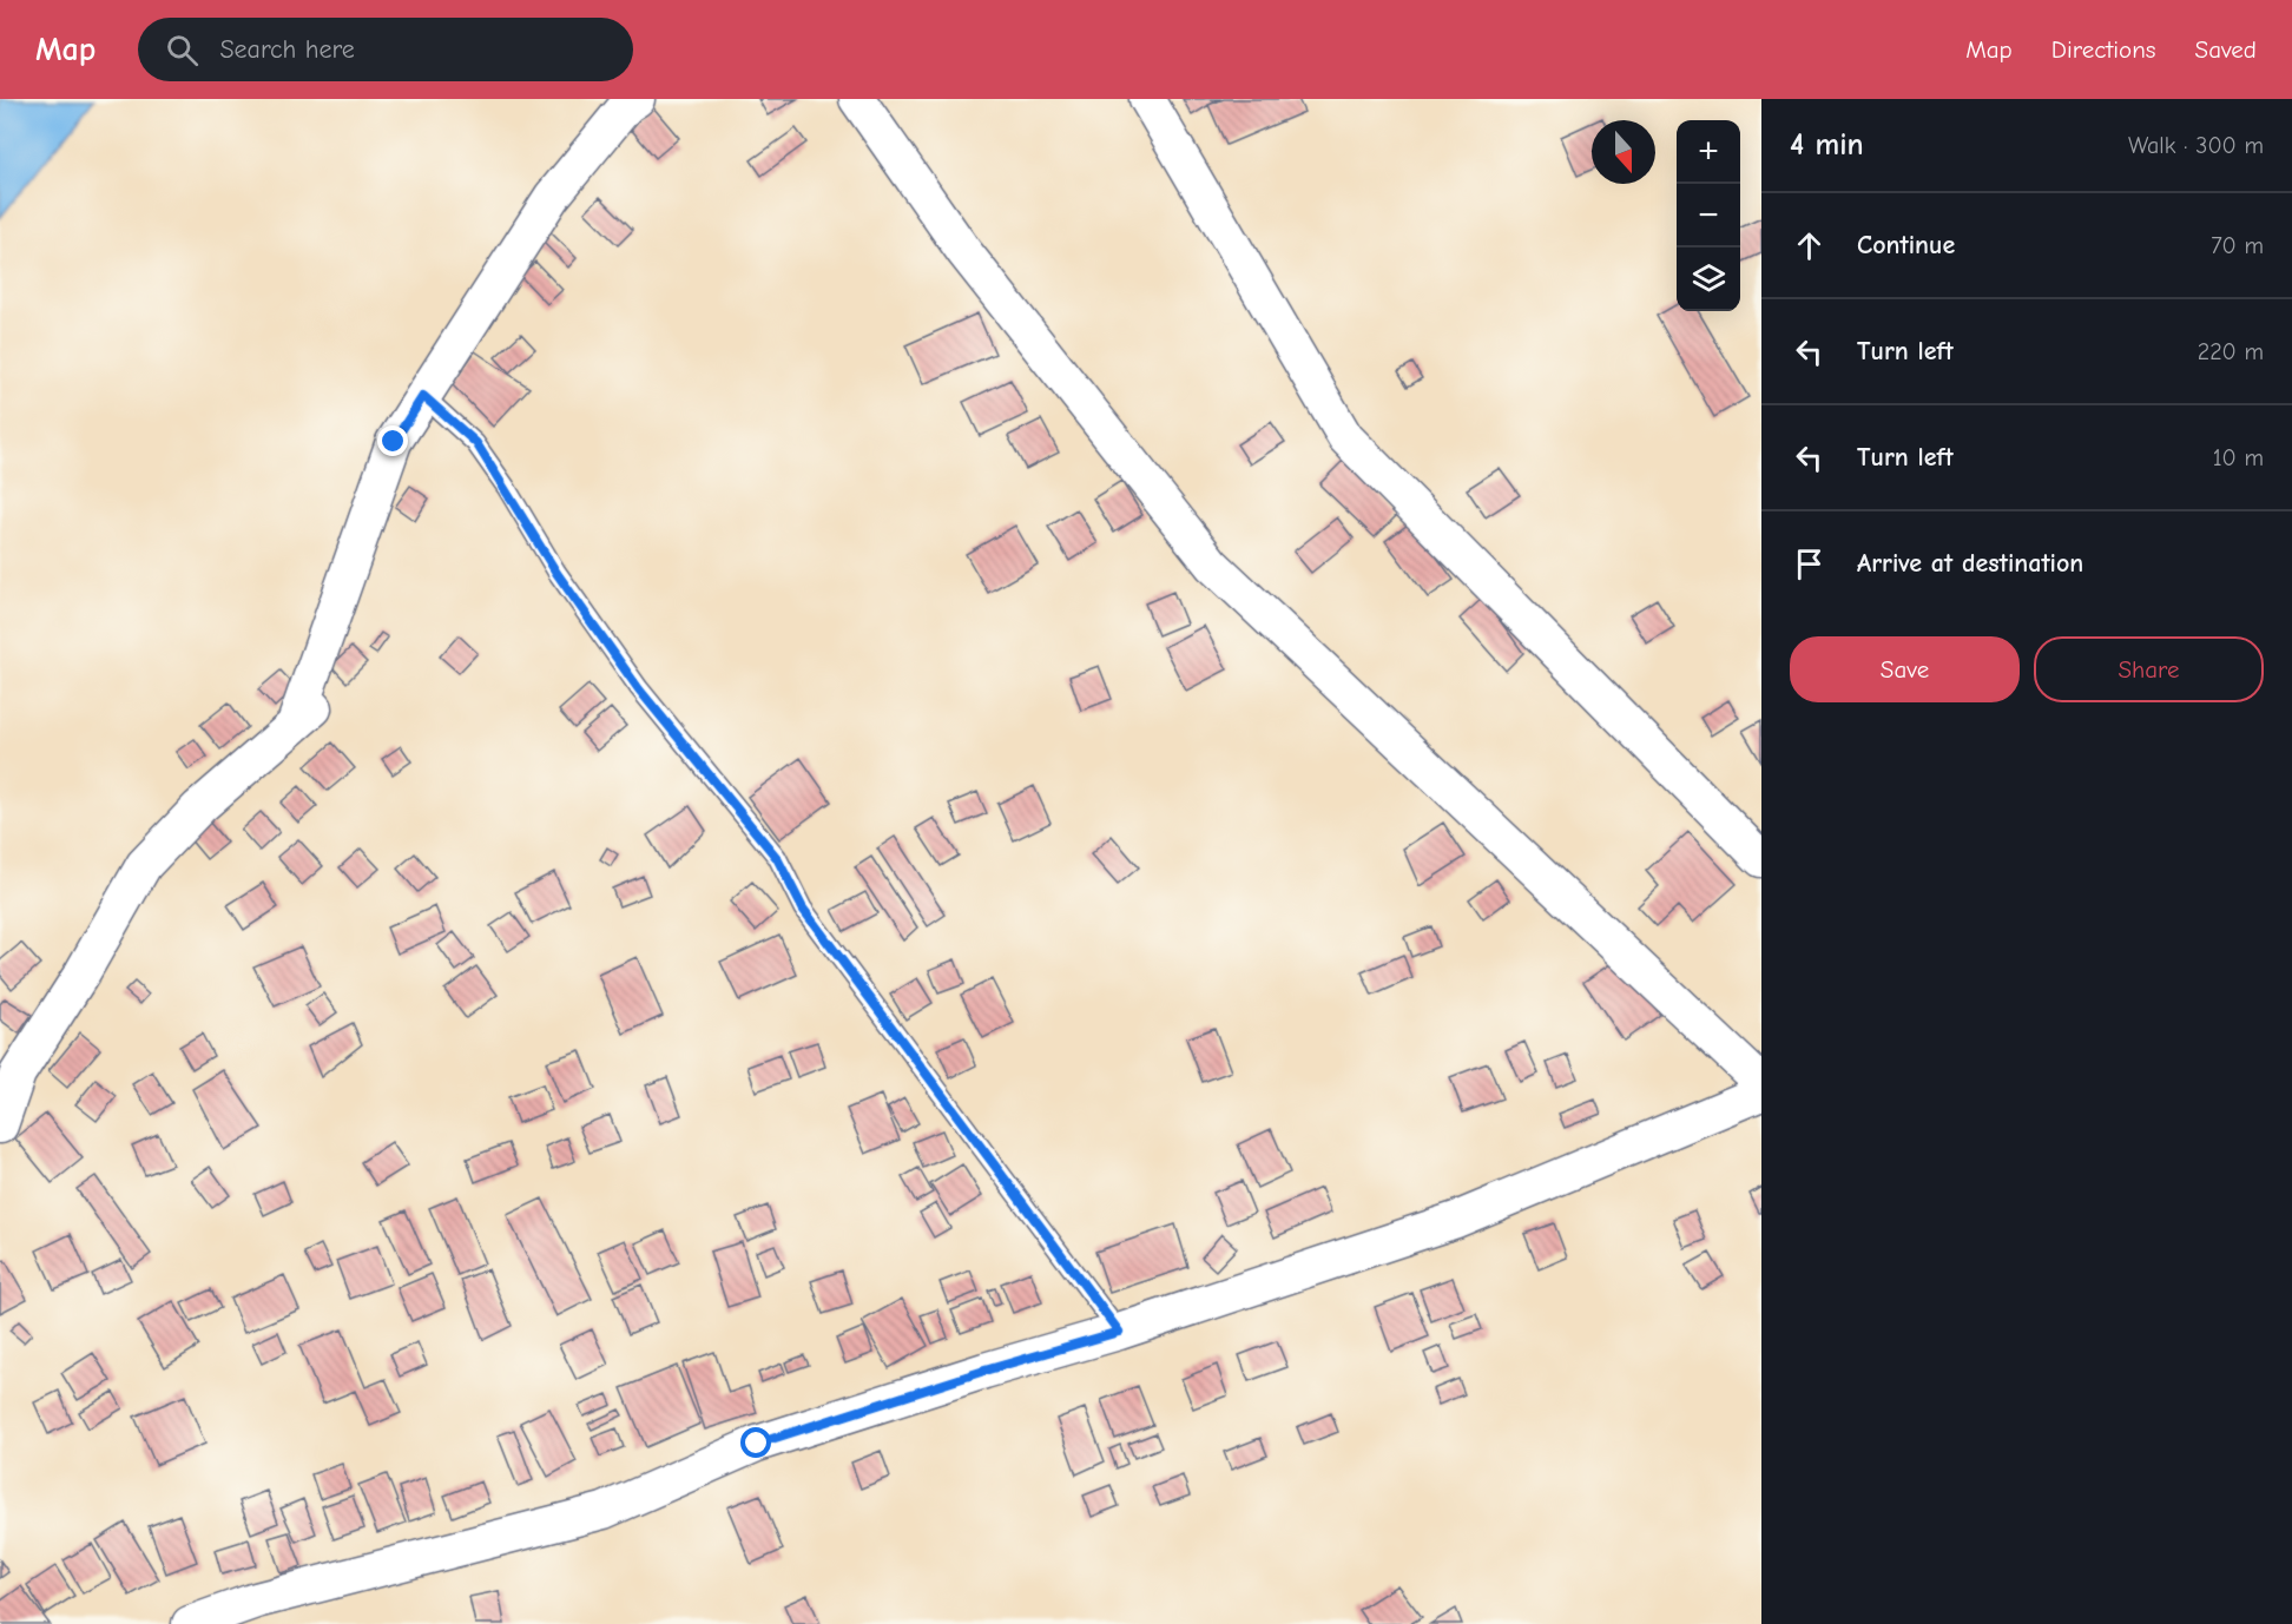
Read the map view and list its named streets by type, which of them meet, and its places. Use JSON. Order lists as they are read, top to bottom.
{
  "north": "bottom",
  "page": {
    "header": "Map",
    "search": "Search here",
    "nav": ["Map", "Directions", "Saved"],
    "heading": ["4 min", "Walk · 300 m"],
    "map_buttons": ["+", "−"],
    "list": [
      ["Continue", "70 m"],
      ["Turn left", "220 m"],
      ["Turn left", "10 m"],
      "Arrive at destination"
    ],
    "buttons": ["Save", "Share"]
  }
}
